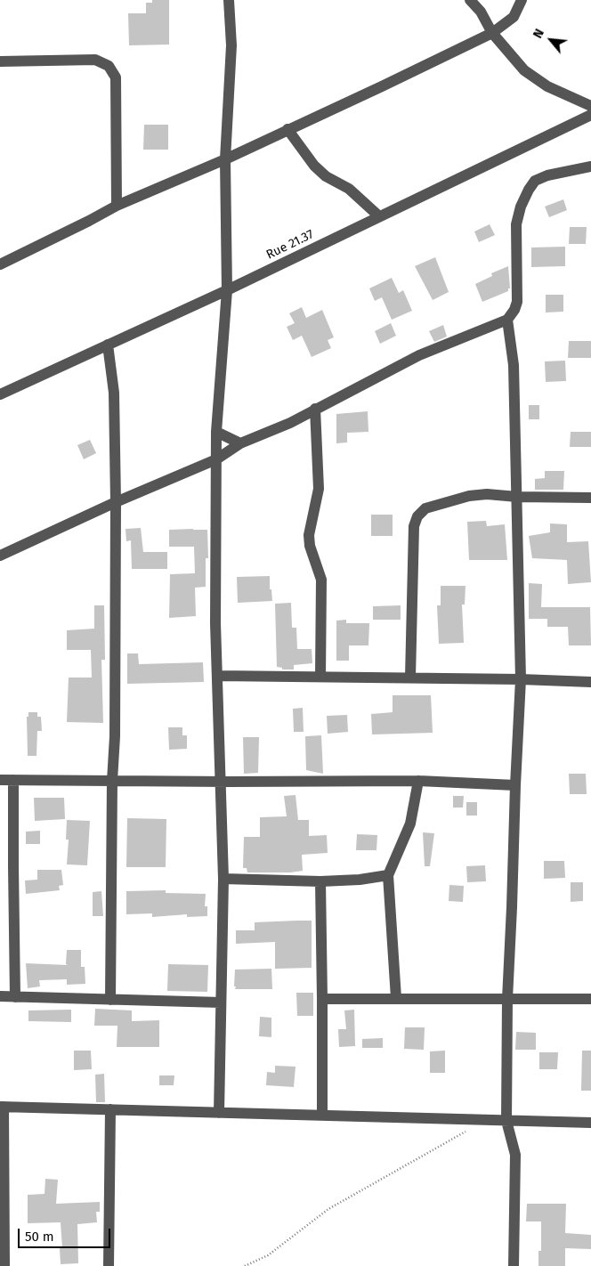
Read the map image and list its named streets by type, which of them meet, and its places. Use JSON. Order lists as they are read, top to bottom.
{
  "streets": {
    "street": ["Rue 21.37"]
  },
  "scale_bar": "50 m",
  "north": "top left"
}
